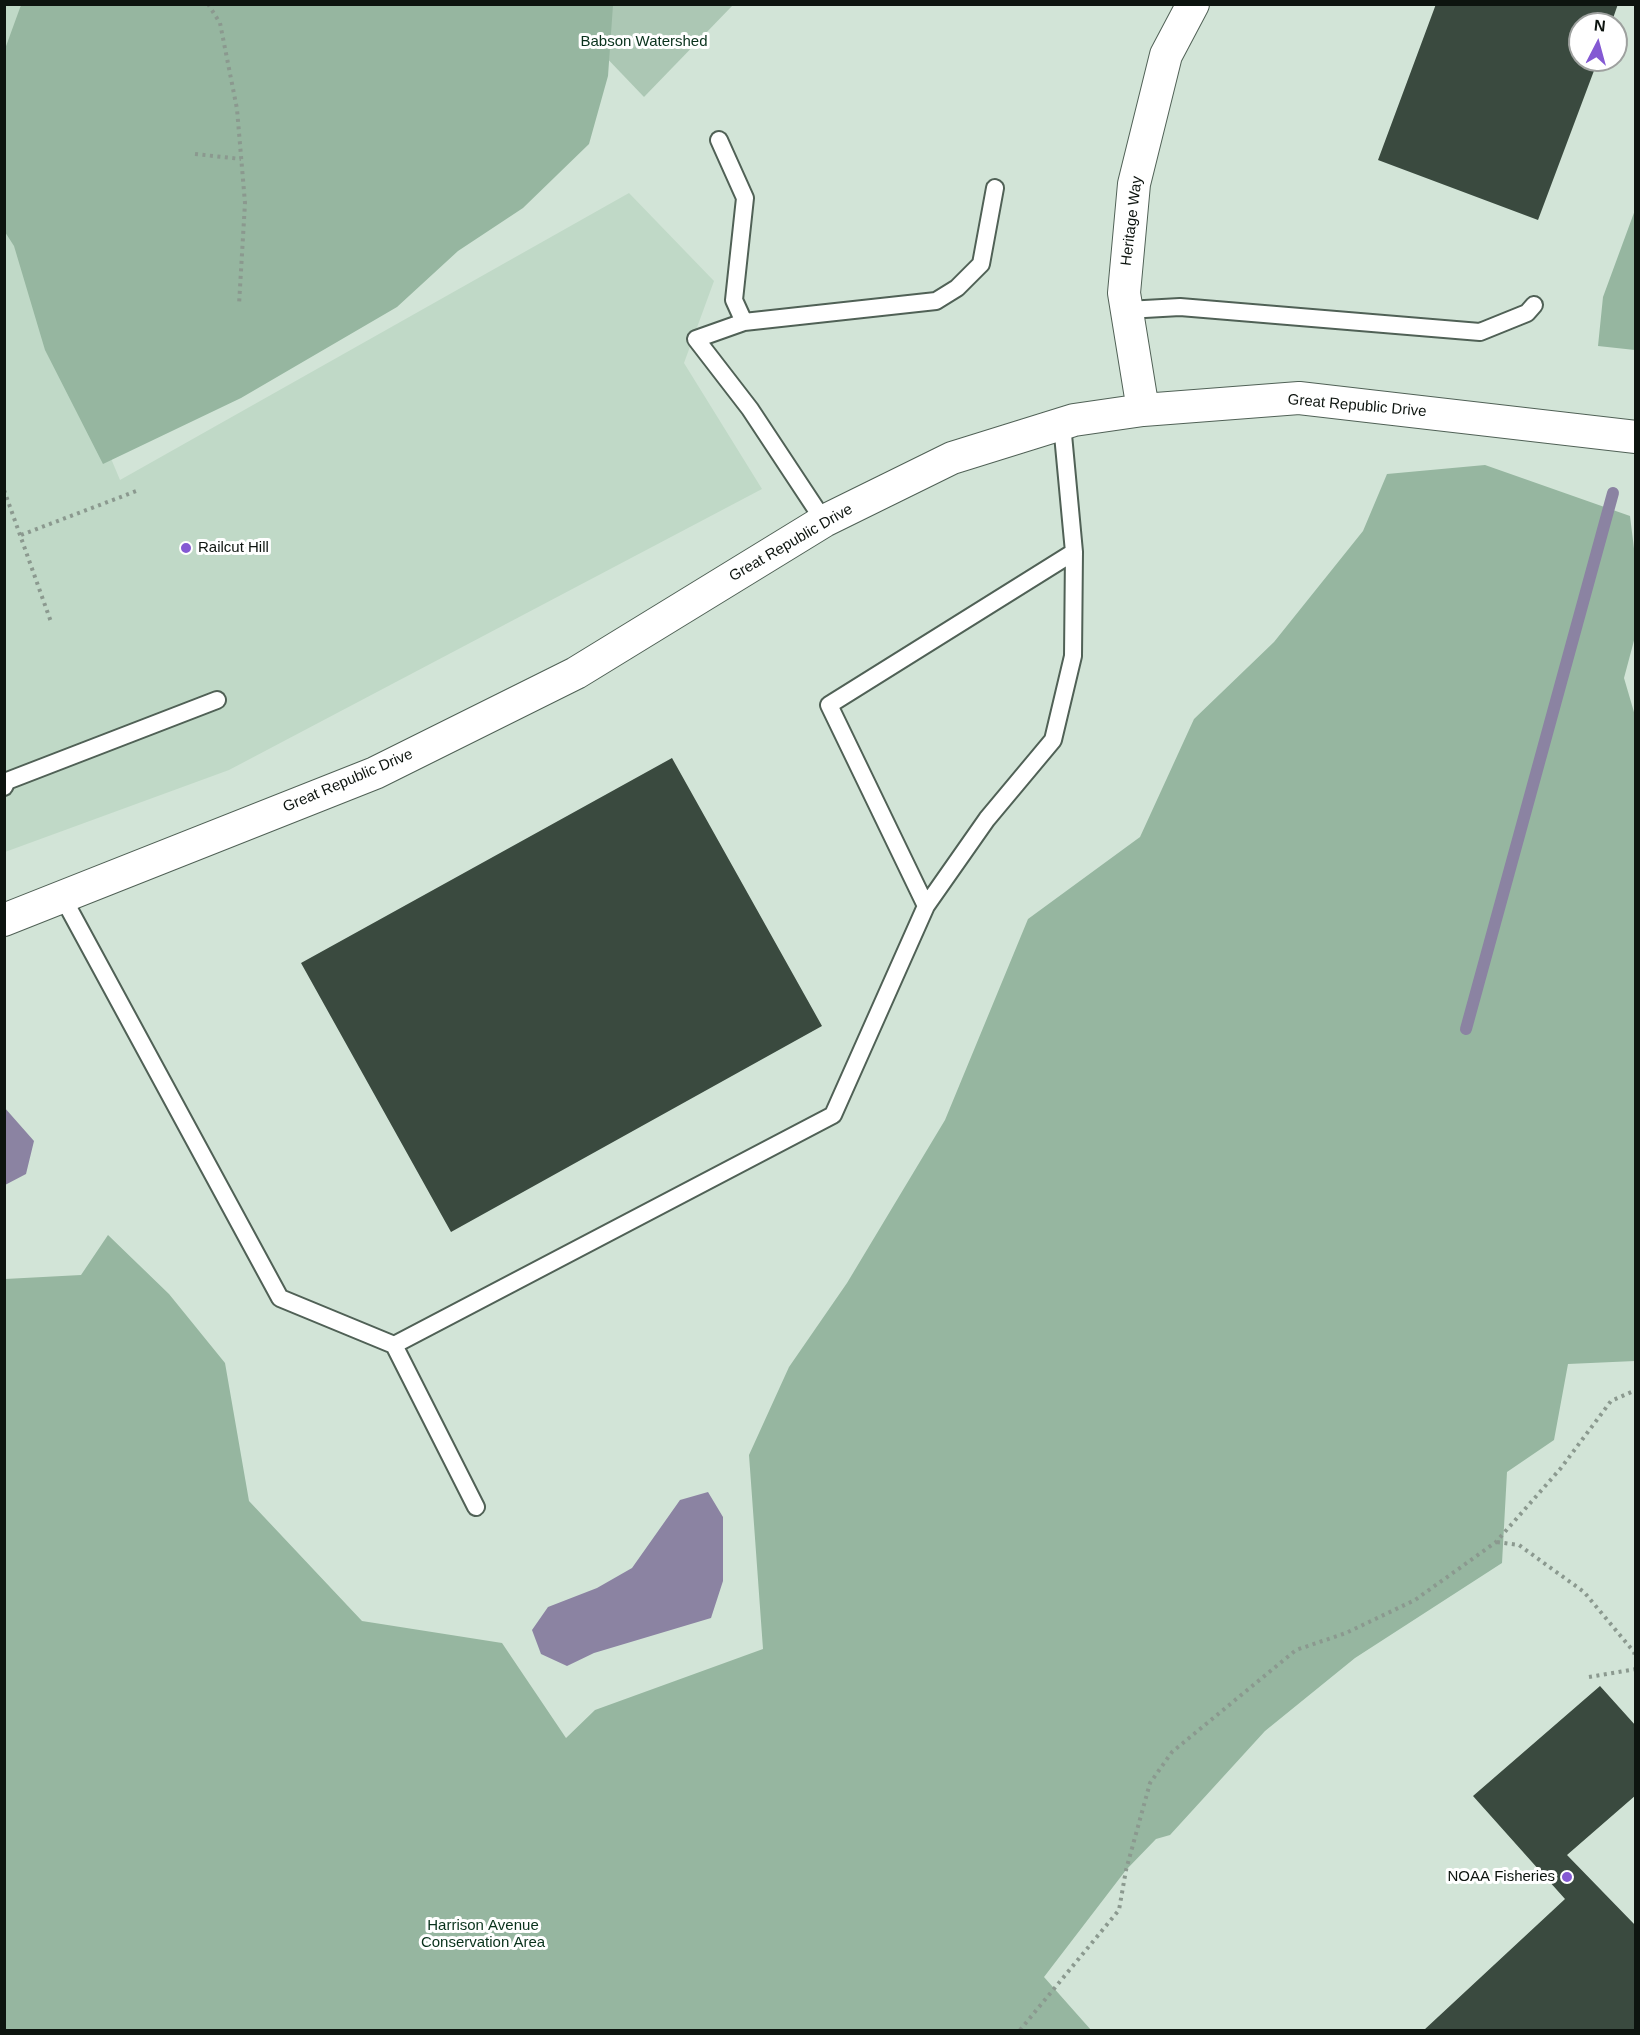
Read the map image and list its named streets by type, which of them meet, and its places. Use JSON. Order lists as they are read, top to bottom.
{
  "streets": {
    "street": ["Heritage Way", "Great Republic Drive"]
  },
  "crossings": [
    ["Heritage Way", "Great Republic Drive"]
  ],
  "parks": ["Babson Watershed", "Harrison Avenue Conservation Area"],
  "places": ["Railcut Hill", "NOAA Fisheries"],
  "north": "top"
}
